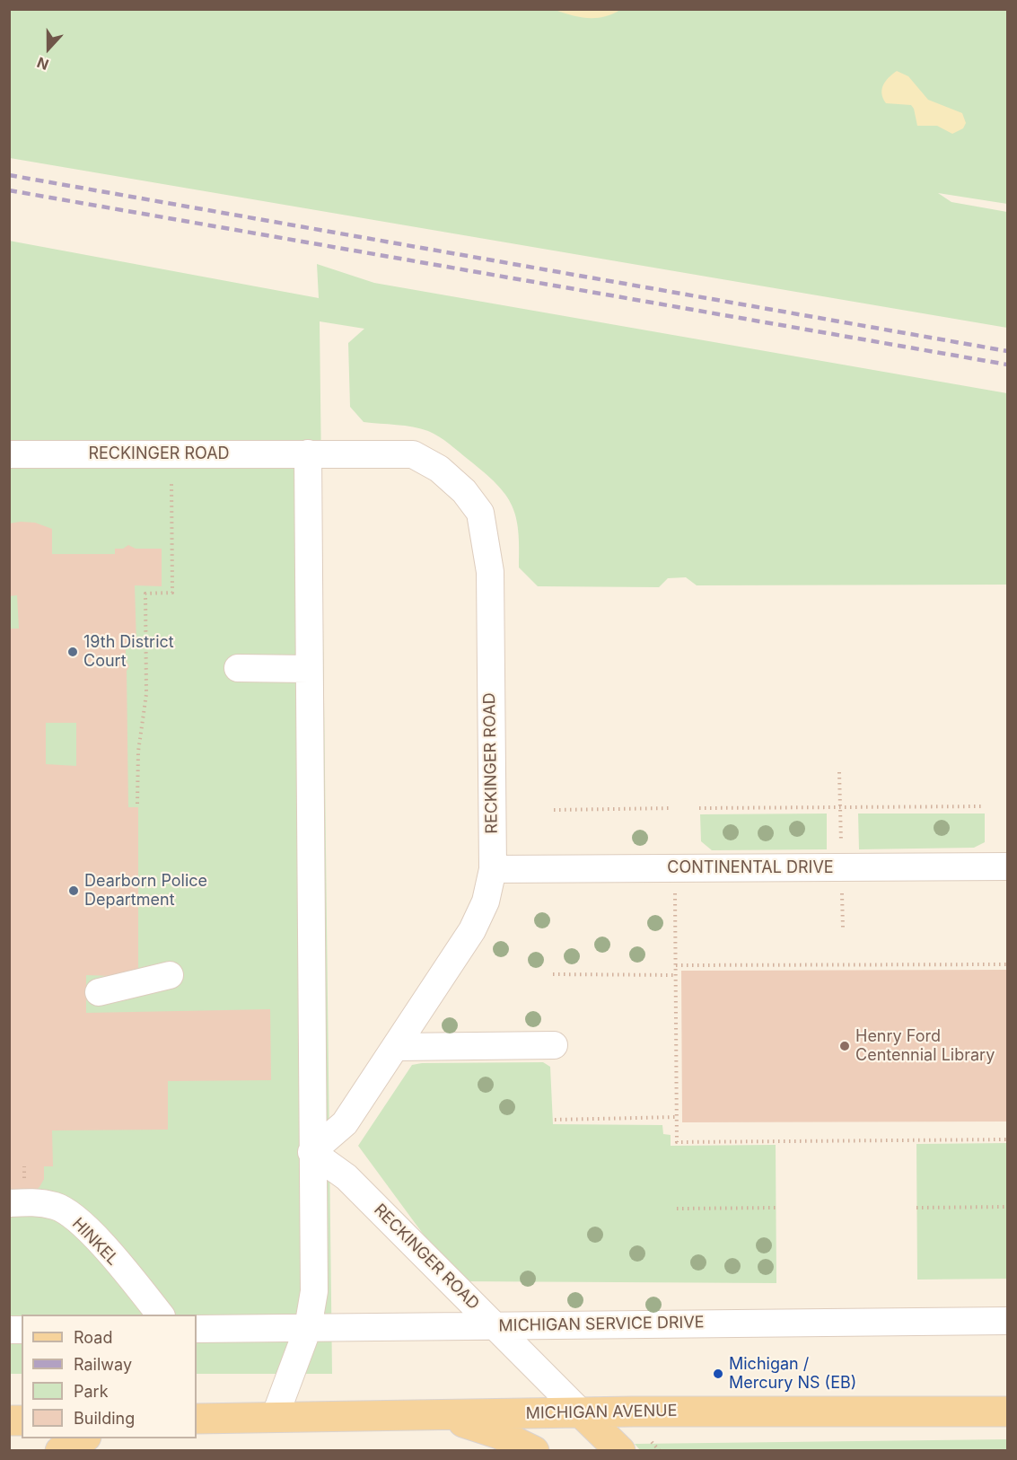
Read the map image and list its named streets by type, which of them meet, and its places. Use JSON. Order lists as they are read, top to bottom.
{
  "streets": {
    "main road": ["MICHIGAN AVENUE"],
    "street": [
      "RECKINGER ROAD",
      "CONTINENTAL DRIVE",
      "HINKEL",
      "MICHIGAN SERVICE DRIVE"
    ]
  },
  "crossings": [
    ["RECKINGER ROAD", "CONTINENTAL DRIVE"],
    ["RECKINGER ROAD", "MICHIGAN SERVICE DRIVE"],
    ["RECKINGER ROAD", "MICHIGAN AVENUE"]
  ],
  "places": [
    "19th District Court",
    "Dearborn Police Department",
    "Henry Ford Centennial Library",
    "Michigan / Mercury NS (EB)"
  ],
  "legend": [
    "Road",
    "Railway",
    "Park",
    "Building"
  ],
  "north": "bottom"
}
